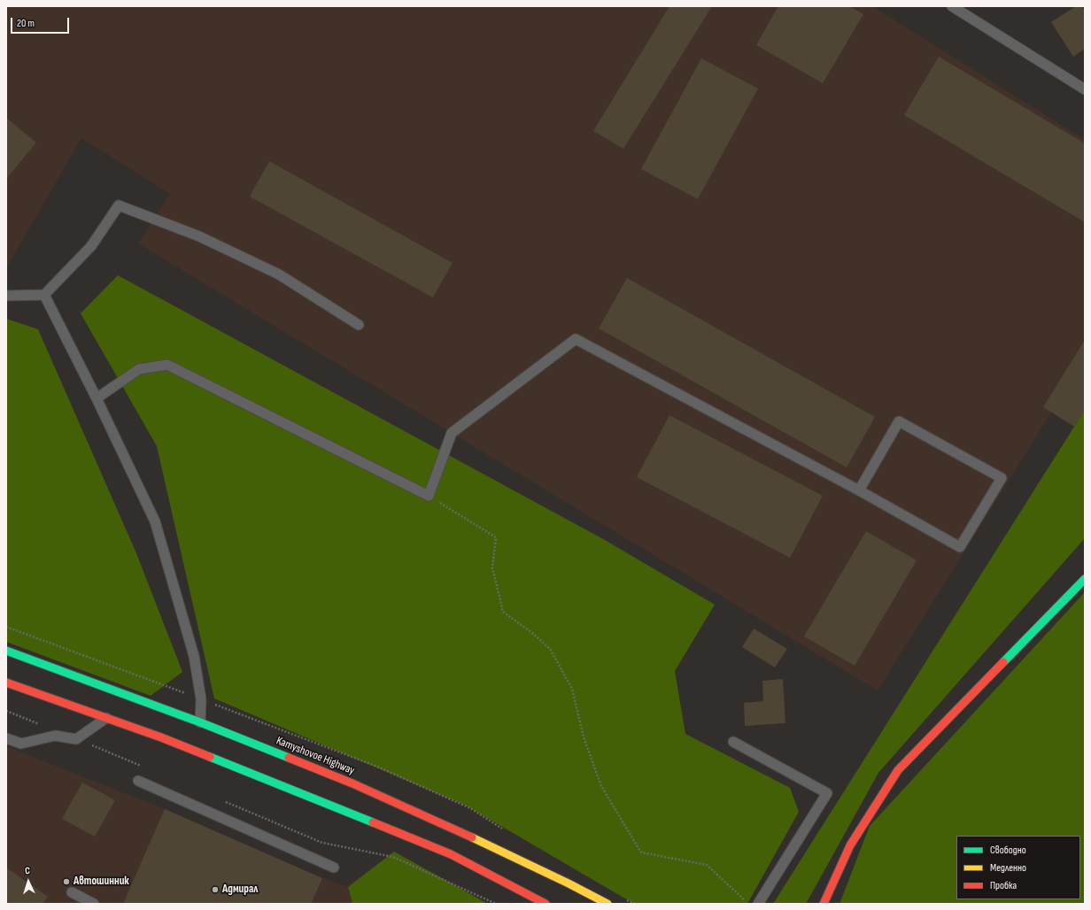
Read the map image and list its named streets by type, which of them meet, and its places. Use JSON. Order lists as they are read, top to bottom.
{
  "streets": {
    "main road": ["Kamyshovoe Highway"]
  },
  "places": ["Автошинник", "Адмирал"],
  "legend": ["Свободно", "Медленно", "Пробка"],
  "scale_bar": "20 m",
  "north": "top"
}
